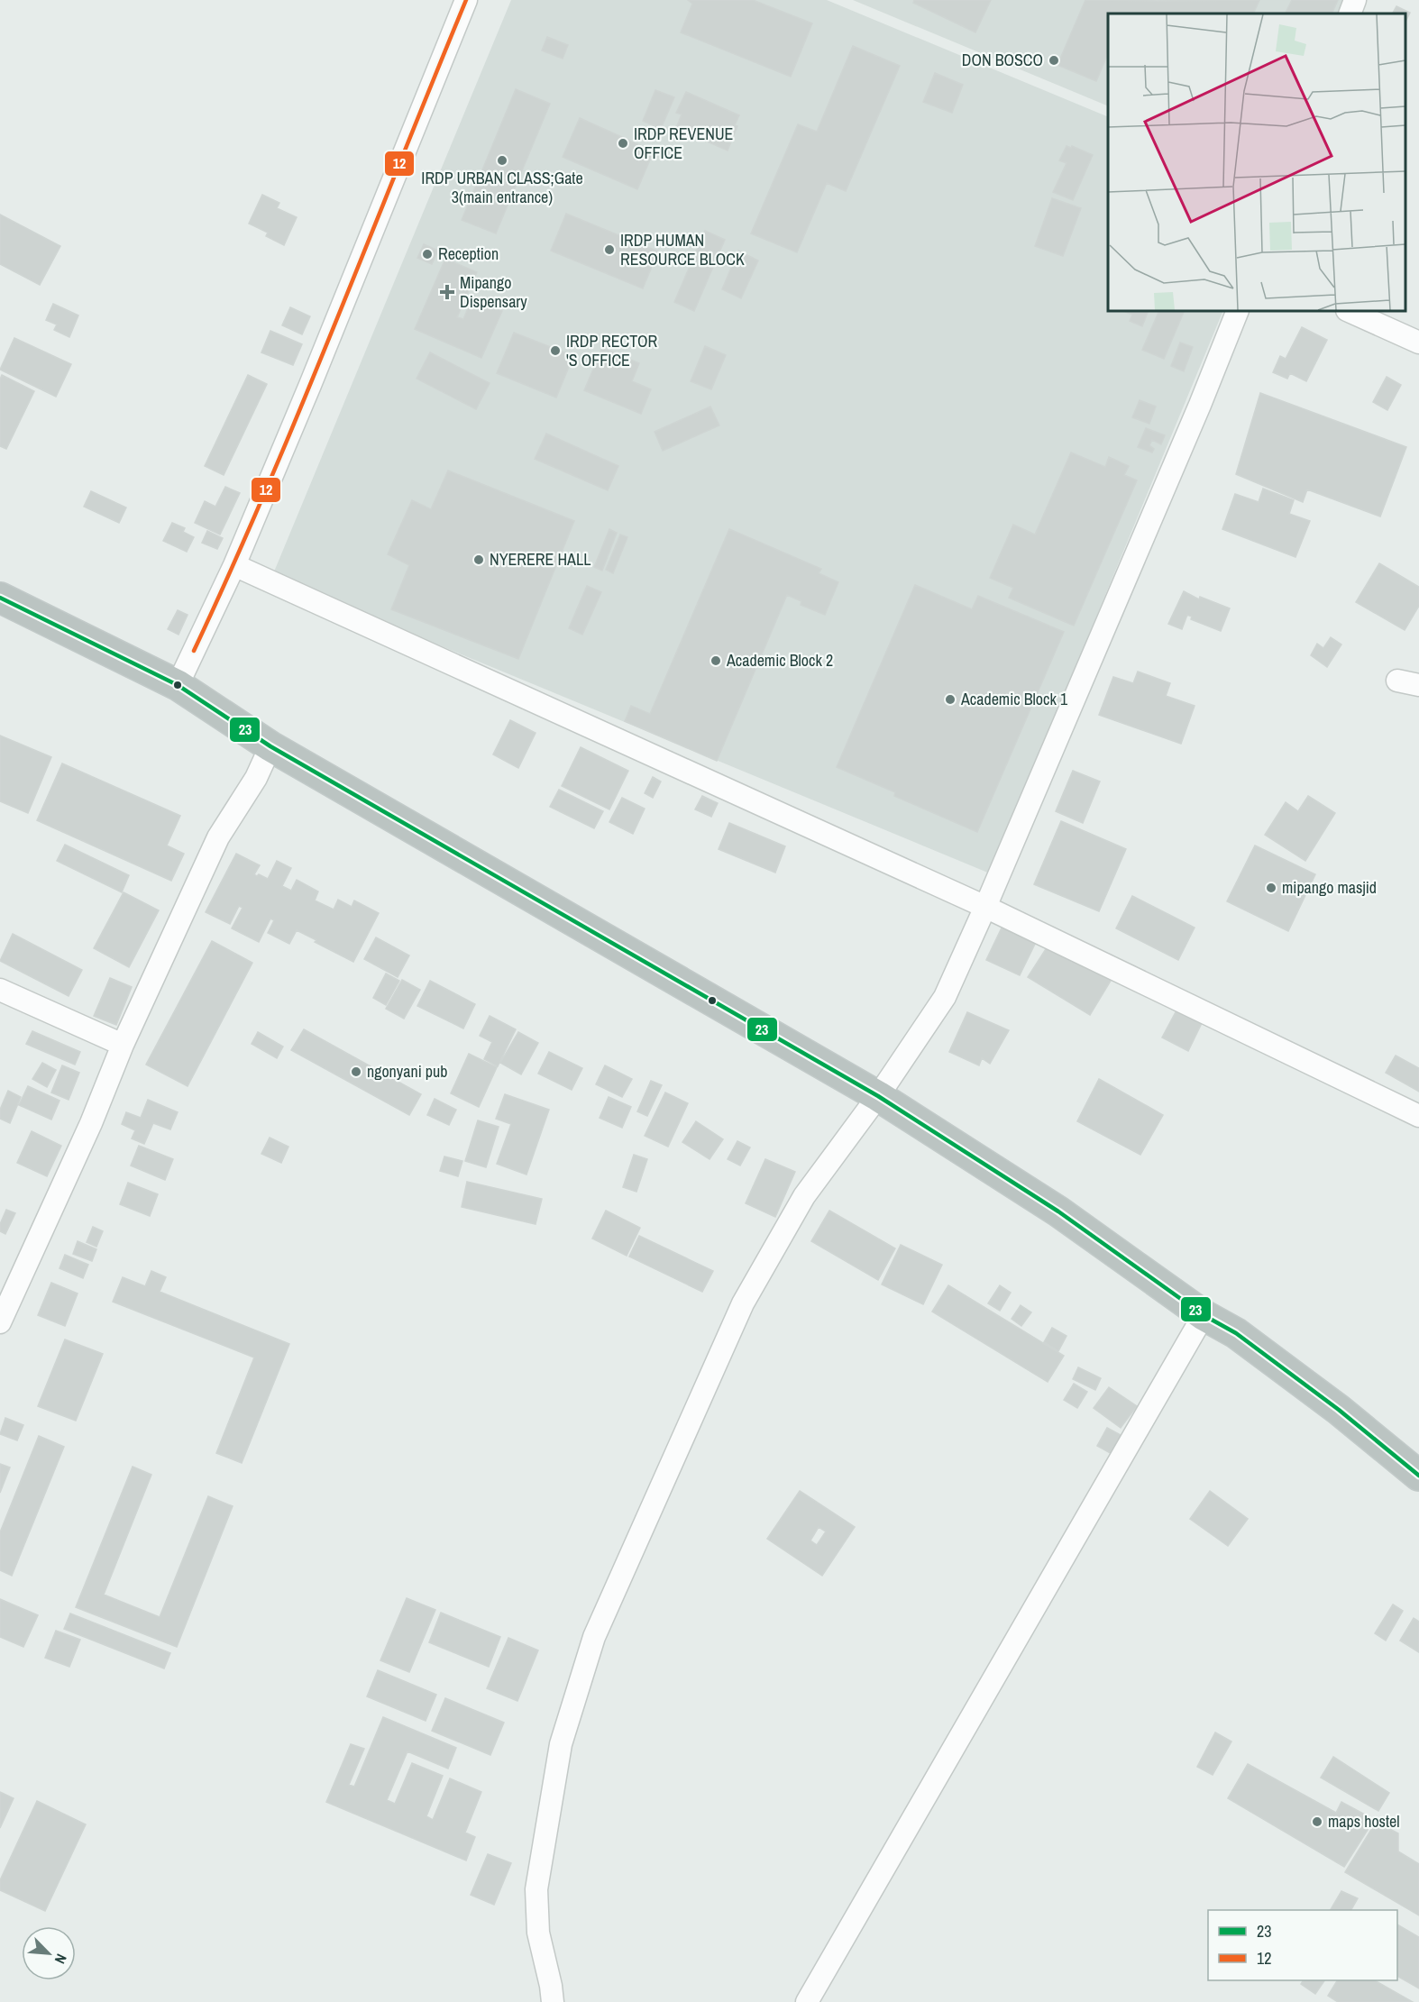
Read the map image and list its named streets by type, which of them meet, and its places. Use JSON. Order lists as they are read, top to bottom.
{
  "places": {
    "other": [
      "DON BOSCO",
      "IRDP REVENUE OFFICE",
      "IRDP URBAN CLASS;Gate 3(main entrance)",
      "IRDP HUMAN RESOURCE BLOCK",
      "Reception",
      "IRDP RECTOR 'S OFFICE",
      "NYERERE HALL",
      "Academic Block 2",
      "Academic Block 1",
      "mipango masjid",
      "ngonyani pub",
      "maps hostel"
    ],
    "health": ["Mipango Dispensary"]
  },
  "lines": ["transit line 12", "transit line 23"],
  "legend": ["23", "12"],
  "north": "bottom right"
}
